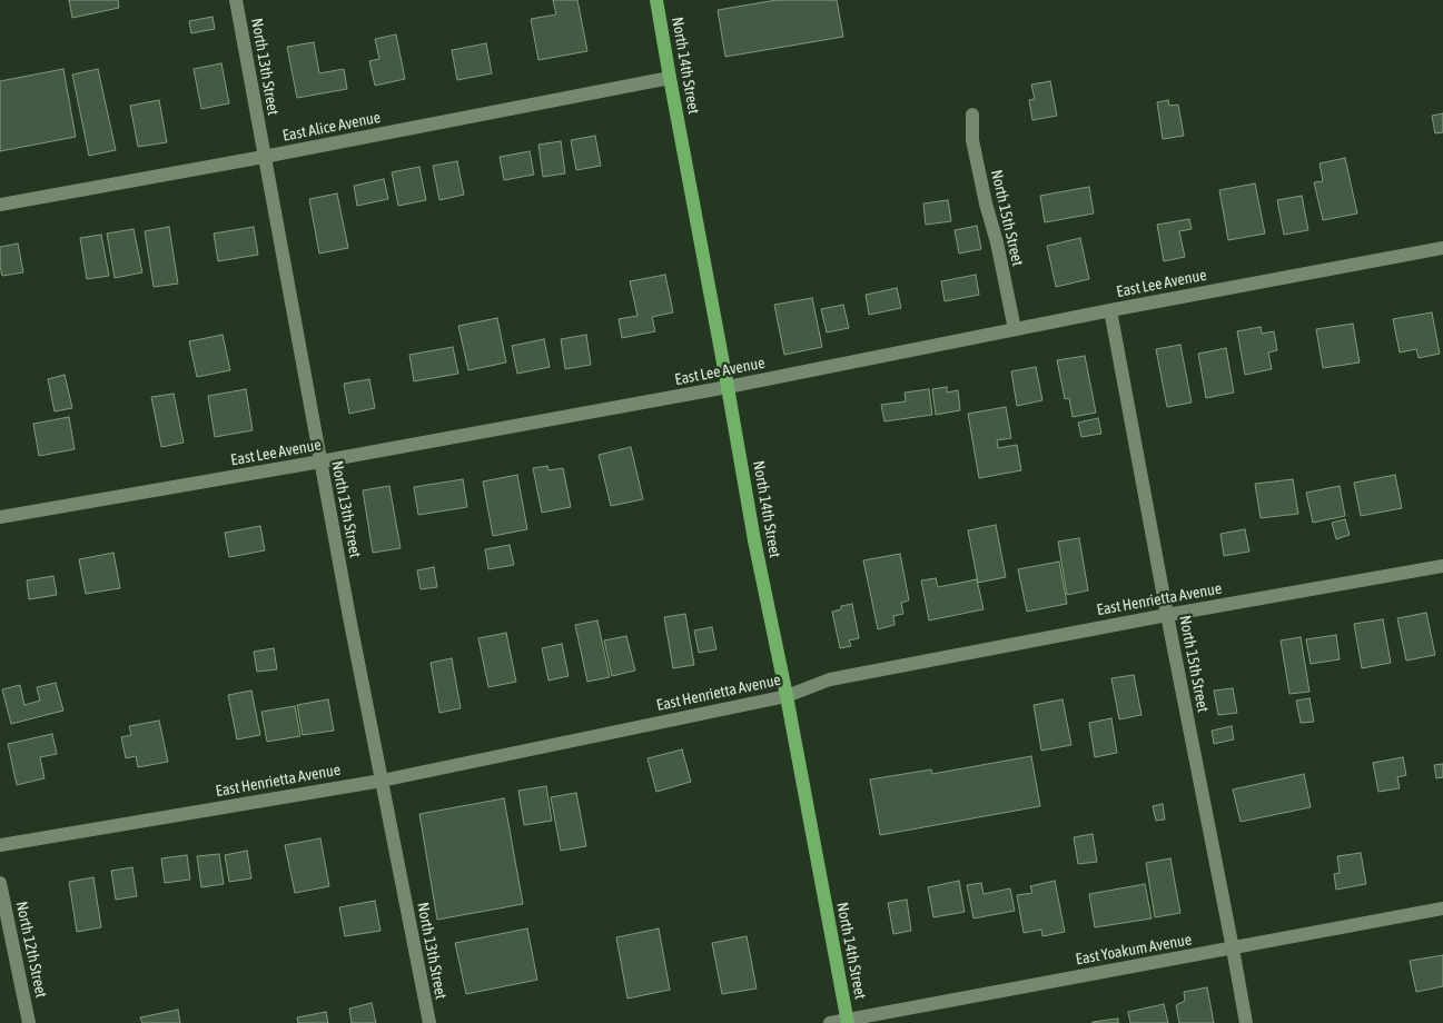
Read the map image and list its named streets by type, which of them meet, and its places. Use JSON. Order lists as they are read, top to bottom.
{
  "streets": {
    "main road": ["North 14th Street"],
    "street": [
      "North 13th Street",
      "East Alice Avenue",
      "North 15th Street",
      "East Lee Avenue",
      "East Henrietta Avenue",
      "North 12th Street",
      "East Yoakum Avenue"
    ]
  },
  "crossings": [
    ["North 14th Street", "East Alice Avenue"],
    ["North 14th Street", "East Lee Avenue"],
    ["North 14th Street", "East Henrietta Avenue"],
    ["North 14th Street", "East Yoakum Avenue"],
    ["North 13th Street", "East Alice Avenue"],
    ["North 13th Street", "East Lee Avenue"],
    ["North 13th Street", "East Henrietta Avenue"],
    ["North 15th Street", "East Lee Avenue"],
    ["North 15th Street", "East Henrietta Avenue"],
    ["North 15th Street", "East Yoakum Avenue"]
  ]
}
